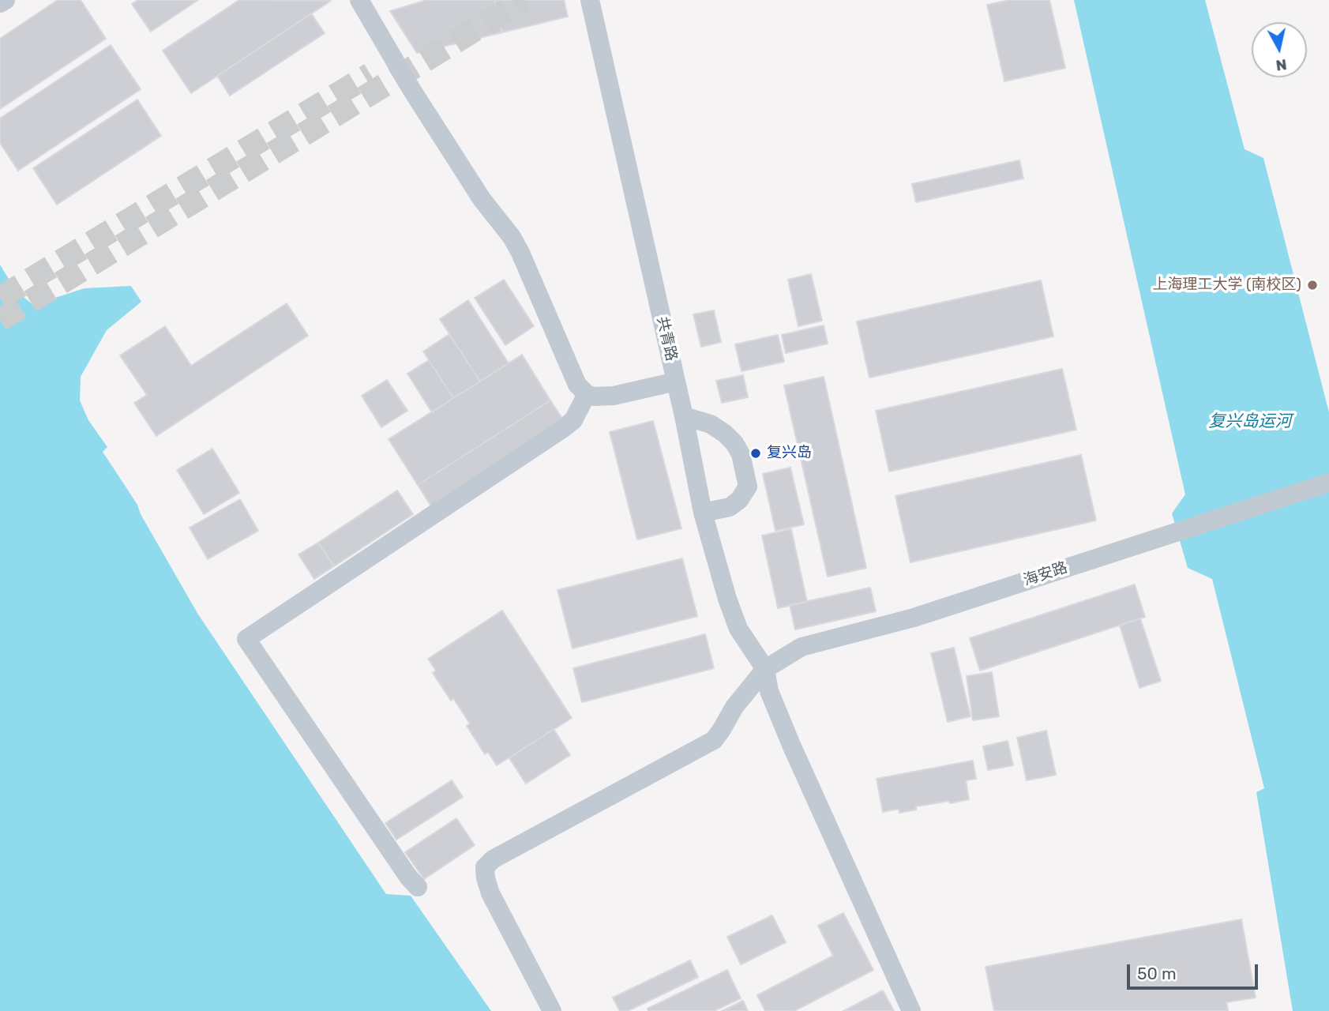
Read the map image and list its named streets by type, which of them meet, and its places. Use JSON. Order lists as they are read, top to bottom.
{
  "streets": {
    "street": ["共青路", "海安路"]
  },
  "crossings": [
    ["共青路", "海安路"]
  ],
  "water": ["复兴岛运河"],
  "places": ["上海理工大学 (南校区)", "复兴岛"],
  "scale_bar": "50 m",
  "north": "bottom"
}
